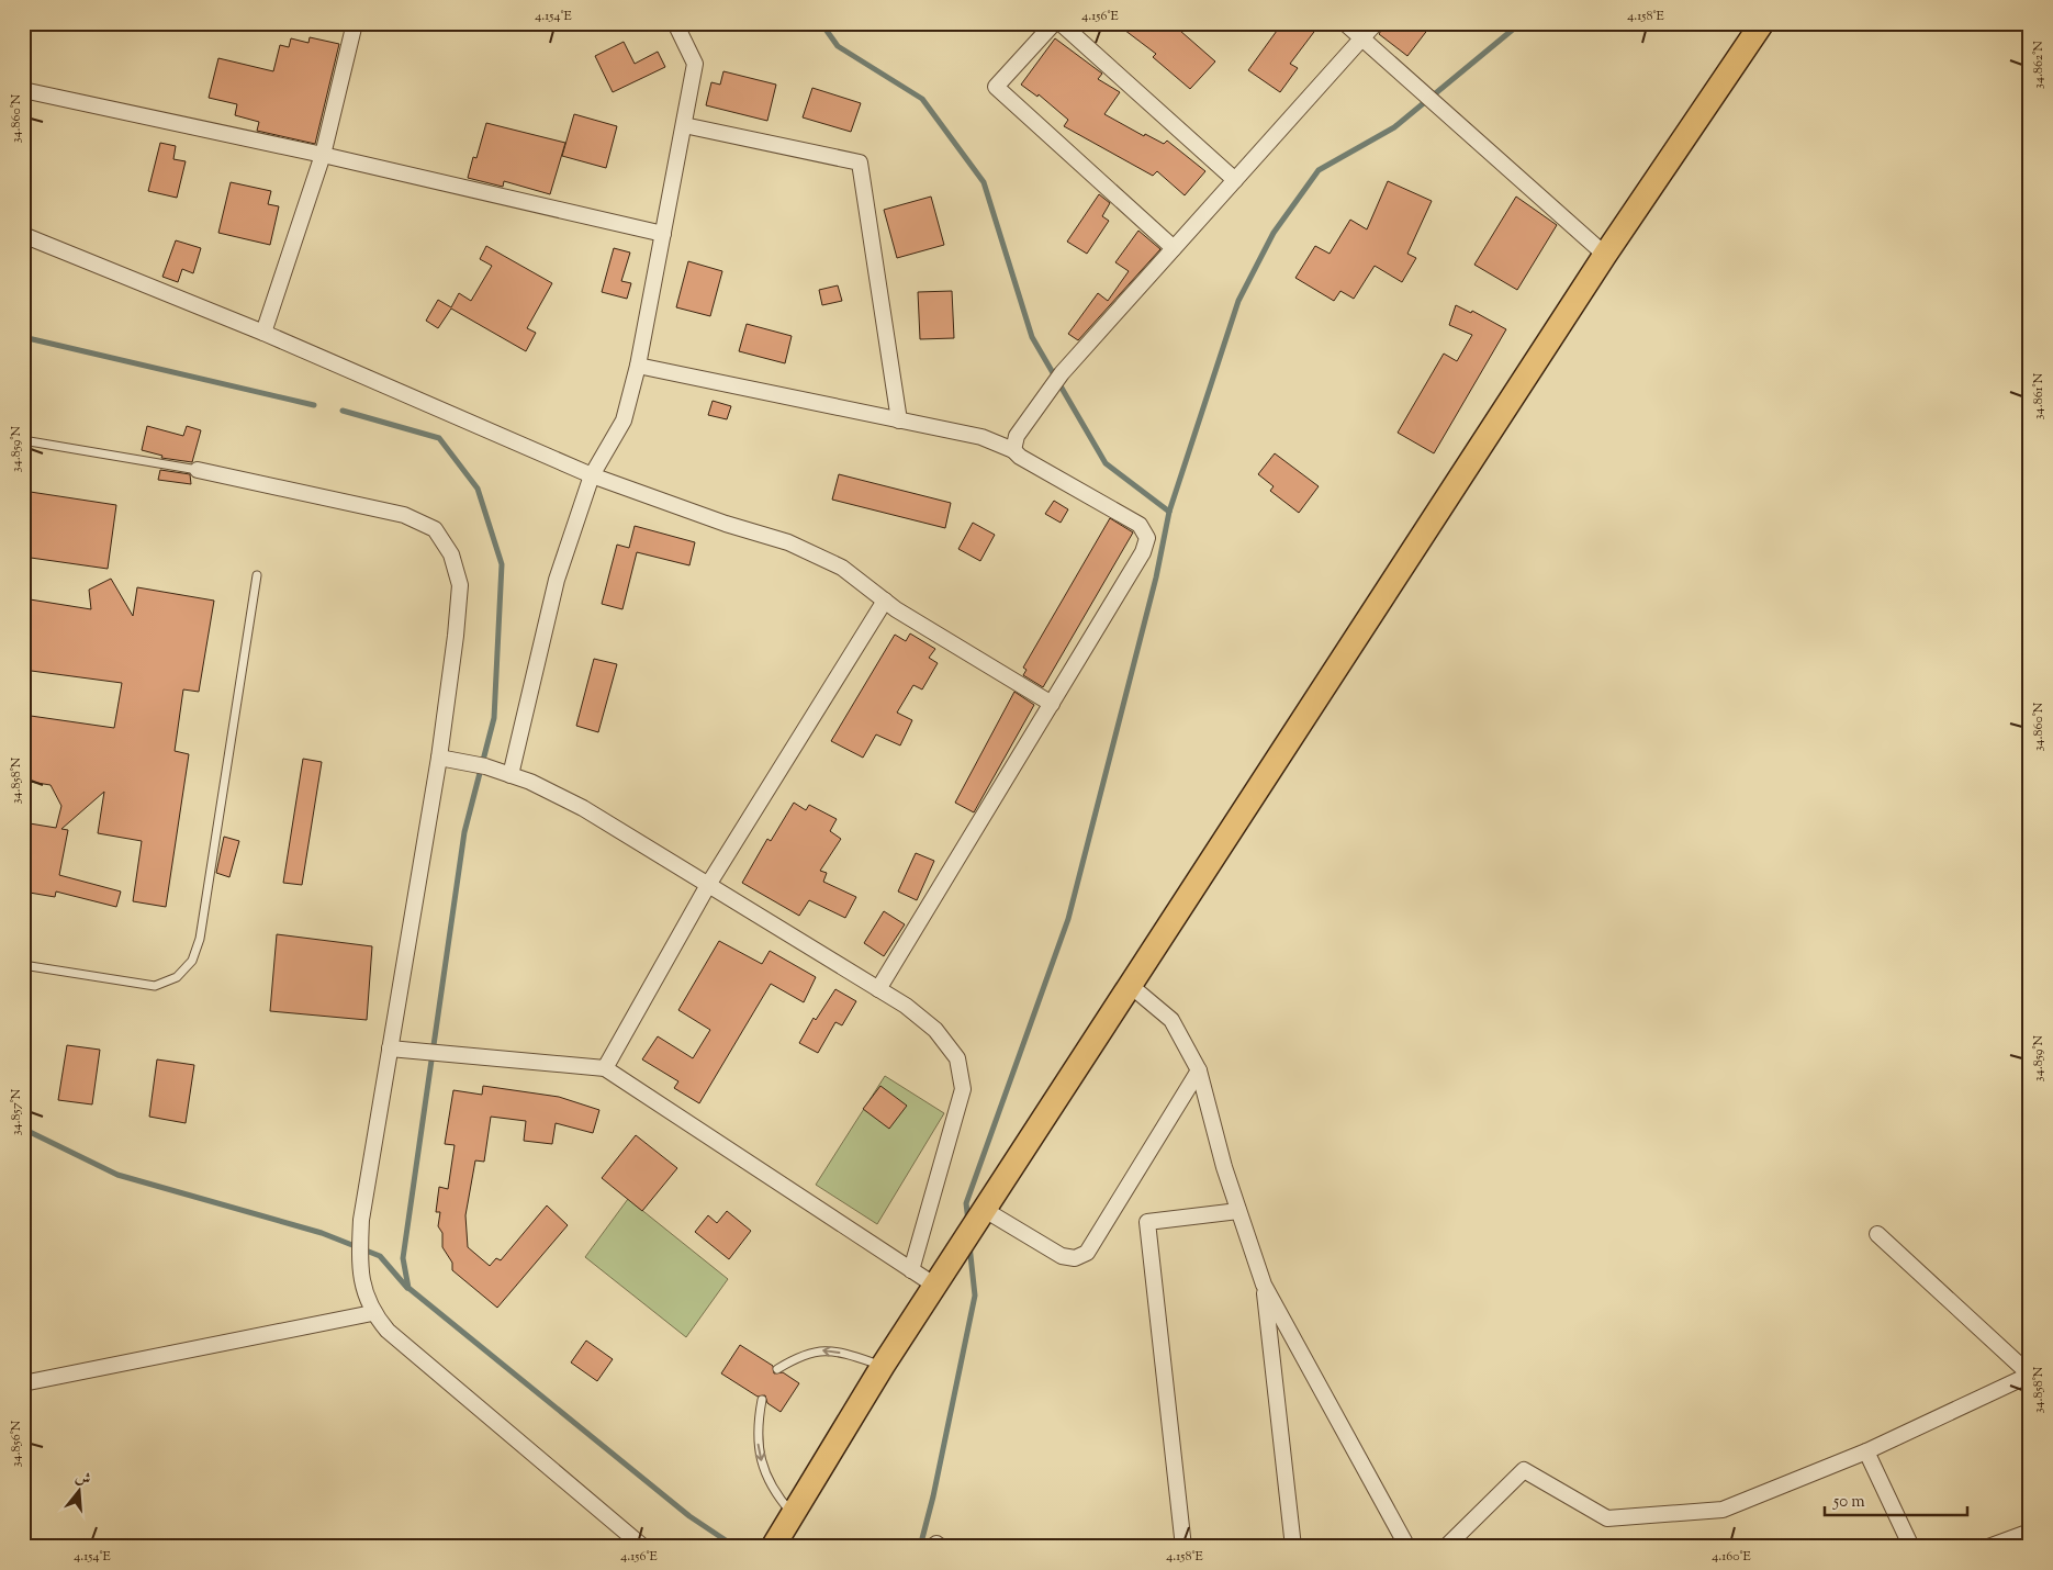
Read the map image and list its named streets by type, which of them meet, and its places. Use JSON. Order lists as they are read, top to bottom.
{
  "scale_bar": "50 m",
  "north": "top",
  "coordinates": [
    "4.154°E",
    "4.156°E",
    "4.158°E",
    "34.862°N",
    "34.860°N",
    "34.861°N",
    "34.859°N",
    "34.858°N",
    "34.857°N",
    "34.856°N",
    "4.160°E"
  ]
}
